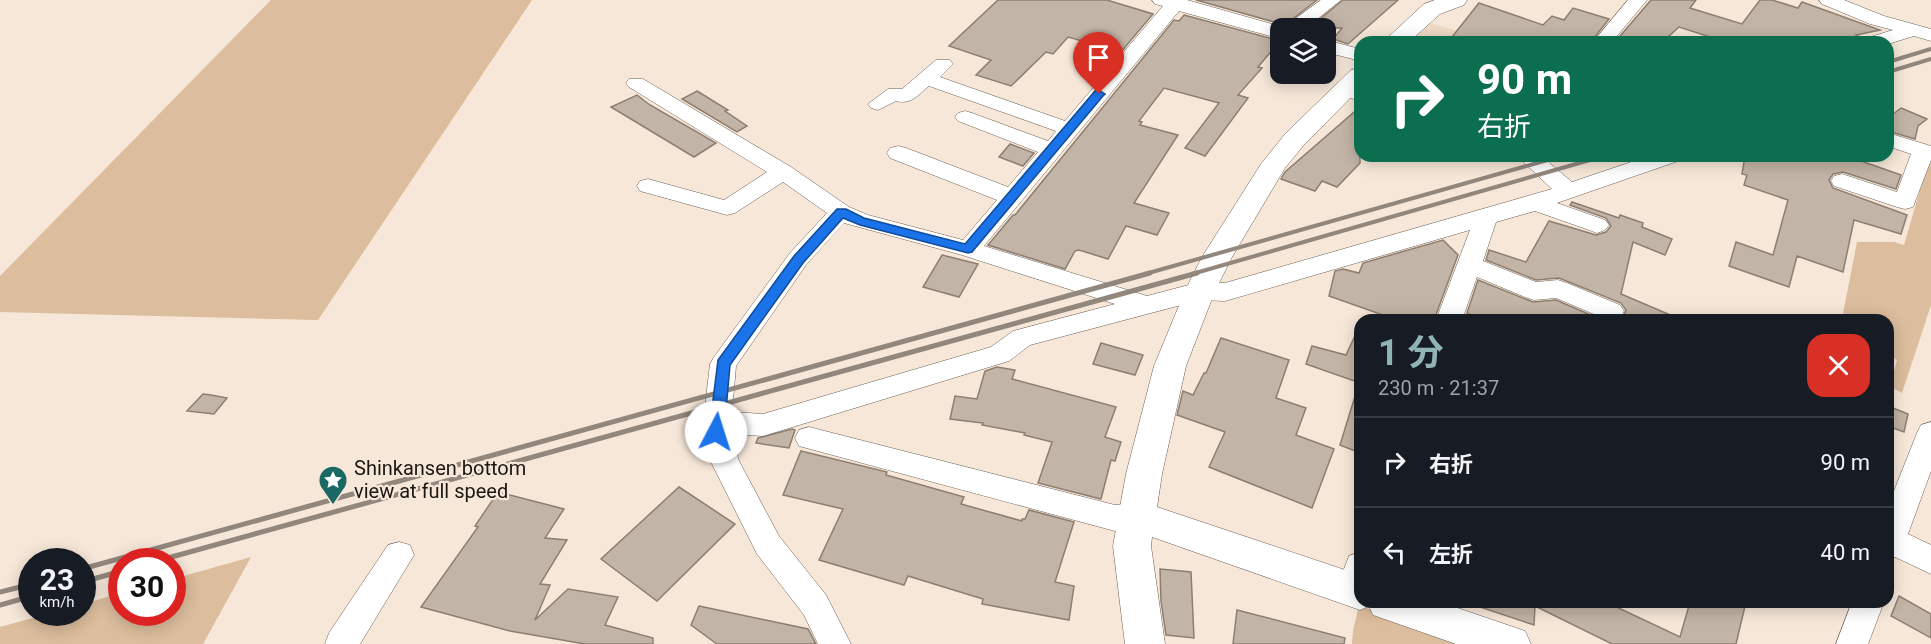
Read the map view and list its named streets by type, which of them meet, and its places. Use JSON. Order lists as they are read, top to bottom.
{
  "places": {
    "place": ["Shinkansen bottom view at full speed"]
  },
  "page": {
    "turn": ["90 m", "右折"],
    "heading": ["1 分", "230 m · 21:37"],
    "list": [
      {
        "name": "右折",
        "value": "90 m"
      },
      {
        "name": "左折",
        "value": "40 m"
      }
    ],
    "speed": "23 km/h",
    "limit": "30"
  }
}
